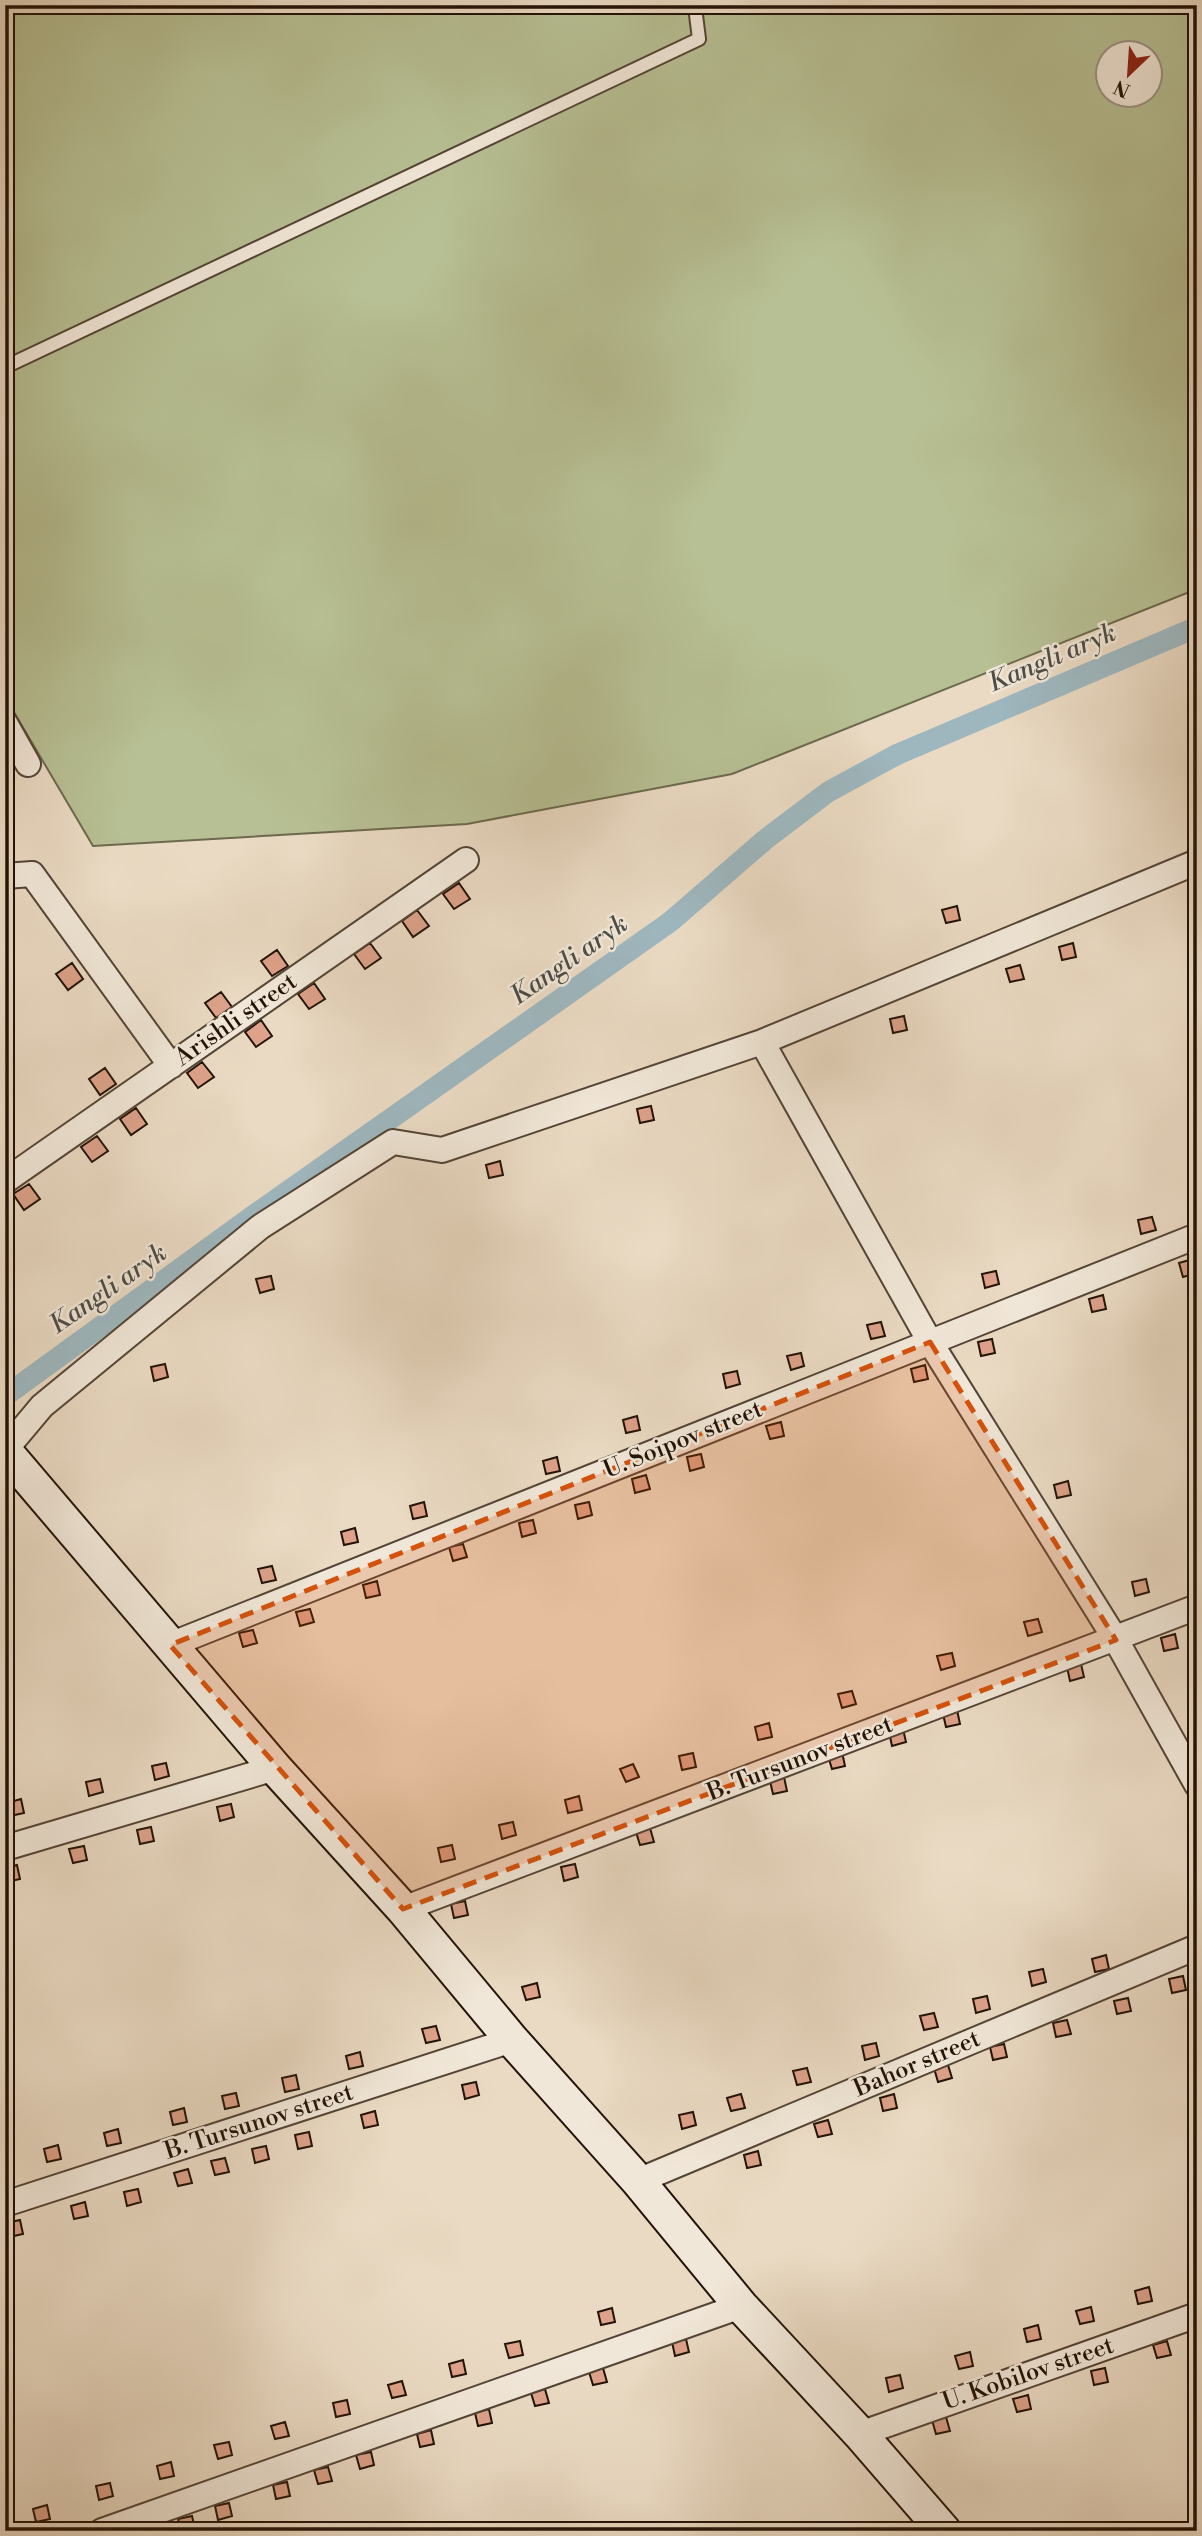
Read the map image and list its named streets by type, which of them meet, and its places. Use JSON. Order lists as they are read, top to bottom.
{
  "streets": {
    "street": [
      "Arishli street",
      "U. Soipov street",
      "B. Tursunov street",
      "Bahor street",
      "U. Kobilov street"
    ]
  },
  "water": ["Kangli aryk"],
  "north": "bottom left"
}
